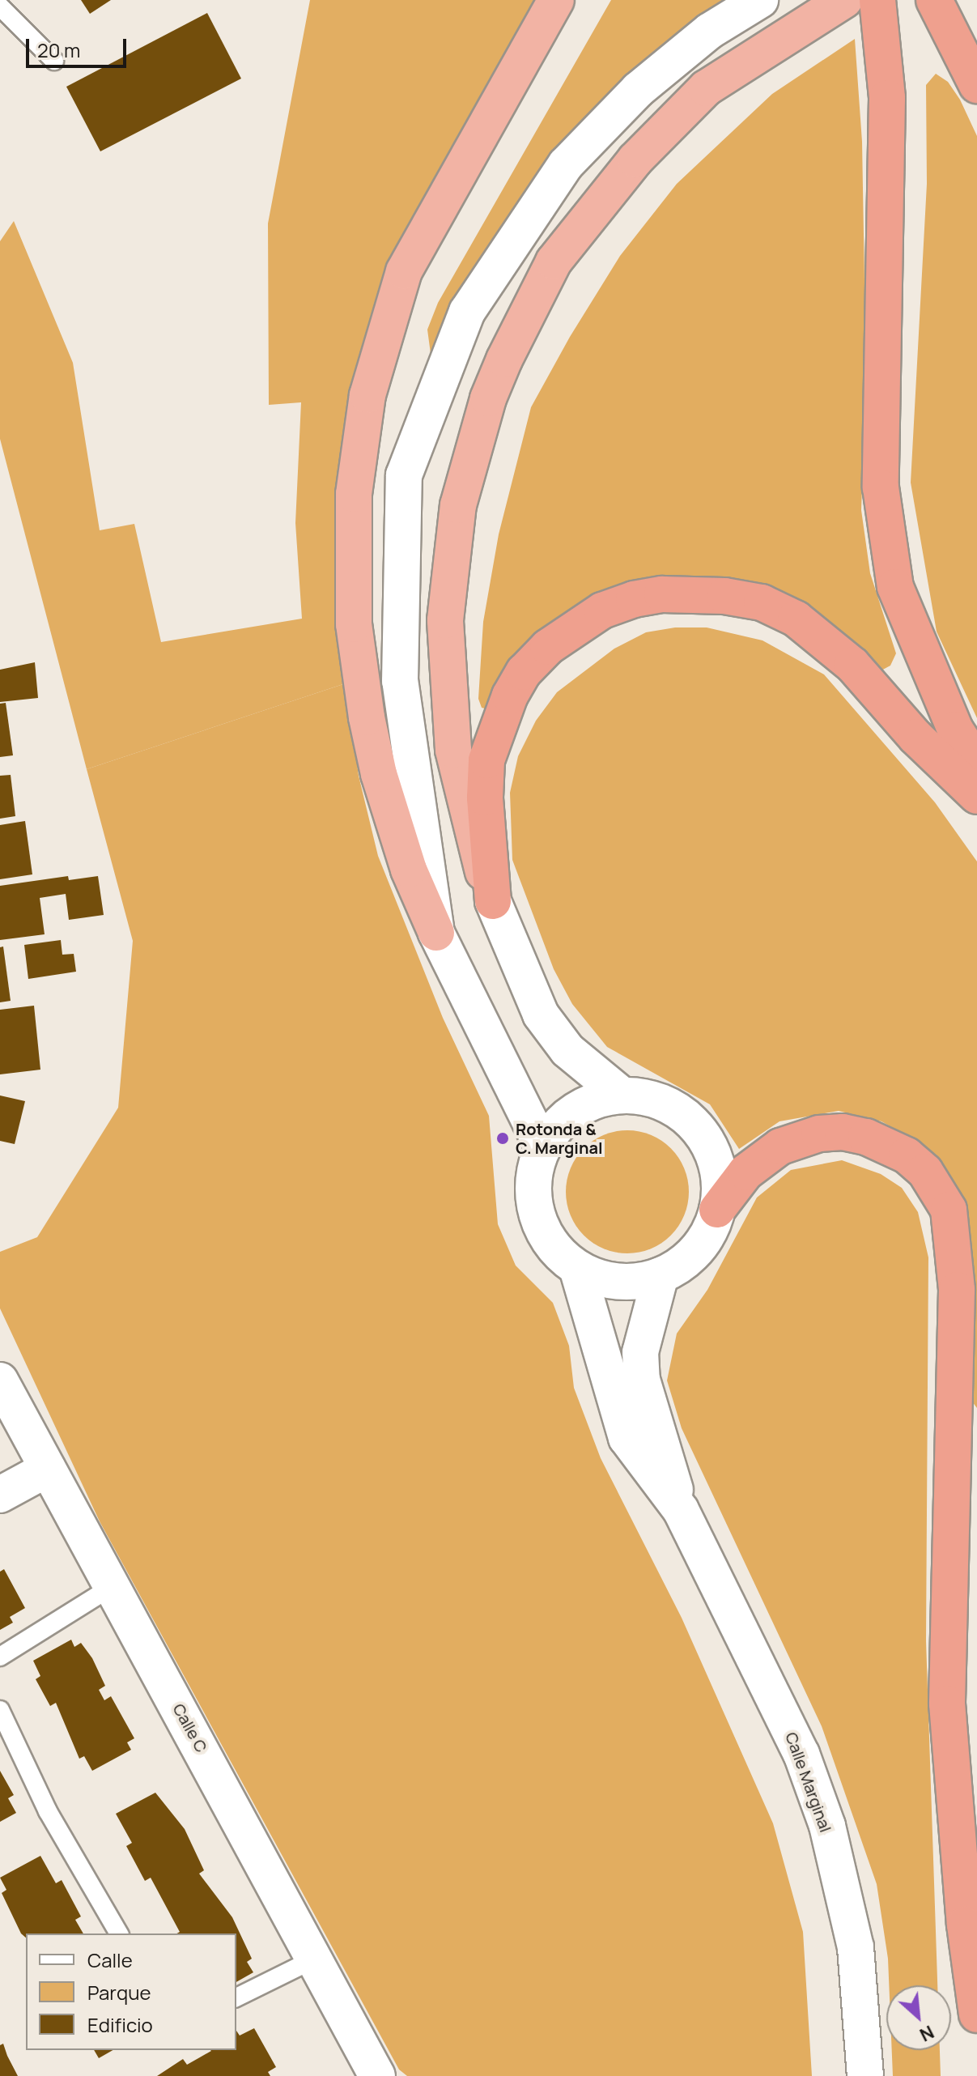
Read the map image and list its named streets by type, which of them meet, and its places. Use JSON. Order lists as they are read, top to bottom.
{
  "streets": {
    "street": ["Calle C", "Calle Marginal"]
  },
  "places": ["Rotonda & C. Marginal"],
  "legend": ["Calle", "Parque", "Edificio"],
  "scale_bar": "20 m",
  "north": "bottom right"
}
